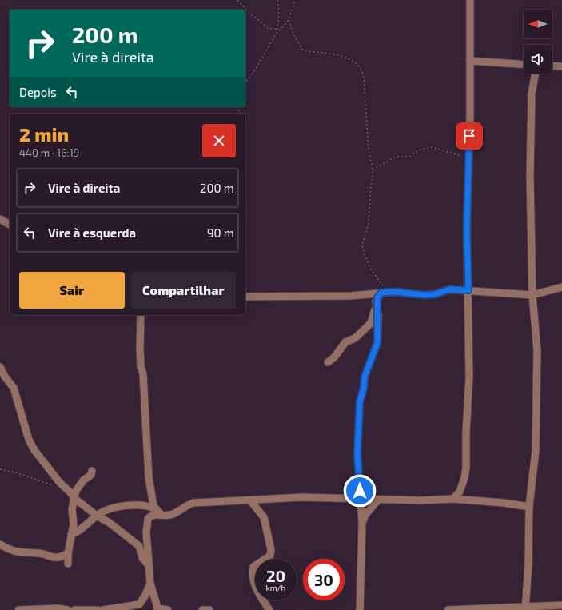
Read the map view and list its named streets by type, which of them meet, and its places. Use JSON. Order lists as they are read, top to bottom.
{
  "north": "left",
  "page": {
    "turn": ["200 m", "Vire à direita"],
    "then": "Depois",
    "heading": ["2 min", "440 m · 16:19"],
    "list": [
      {
        "name": "Vire à direita",
        "value": "200 m"
      },
      {
        "name": "Vire à esquerda",
        "value": "90 m"
      }
    ],
    "buttons": ["Sair", "Compartilhar"],
    "speed": "20 km/h",
    "limit": "30"
  }
}
